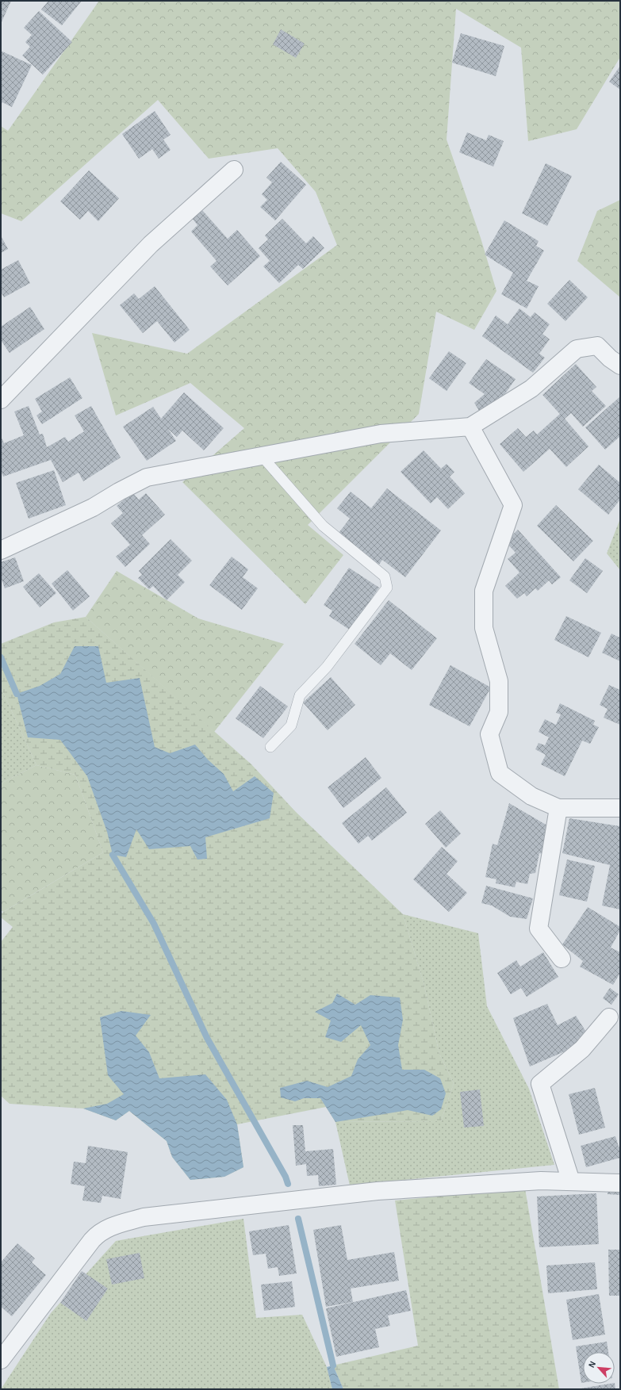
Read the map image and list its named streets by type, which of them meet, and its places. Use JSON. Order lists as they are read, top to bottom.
{
  "north": "top left"
}
